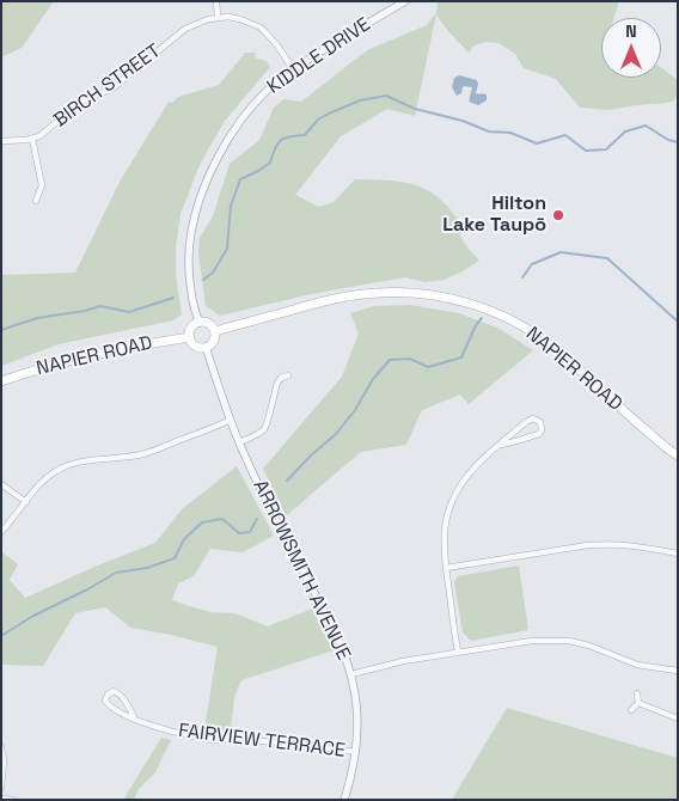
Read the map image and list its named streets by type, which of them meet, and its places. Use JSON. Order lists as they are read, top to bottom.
{
  "streets": {
    "main road": ["NAPIER ROAD"],
    "street": [
      "KIDDLE DRIVE",
      "BIRCH STREET",
      "ARROWSMITH AVENUE",
      "FAIRVIEW TERRACE"
    ]
  },
  "crossings": [
    ["KIDDLE DRIVE", "BIRCH STREET"],
    ["KIDDLE DRIVE", "NAPIER ROAD"],
    ["KIDDLE DRIVE", "ARROWSMITH AVENUE"],
    ["NAPIER ROAD", "ARROWSMITH AVENUE"],
    ["ARROWSMITH AVENUE", "FAIRVIEW TERRACE"]
  ],
  "places": ["Hilton Lake Taupō"],
  "north": "top"
}
